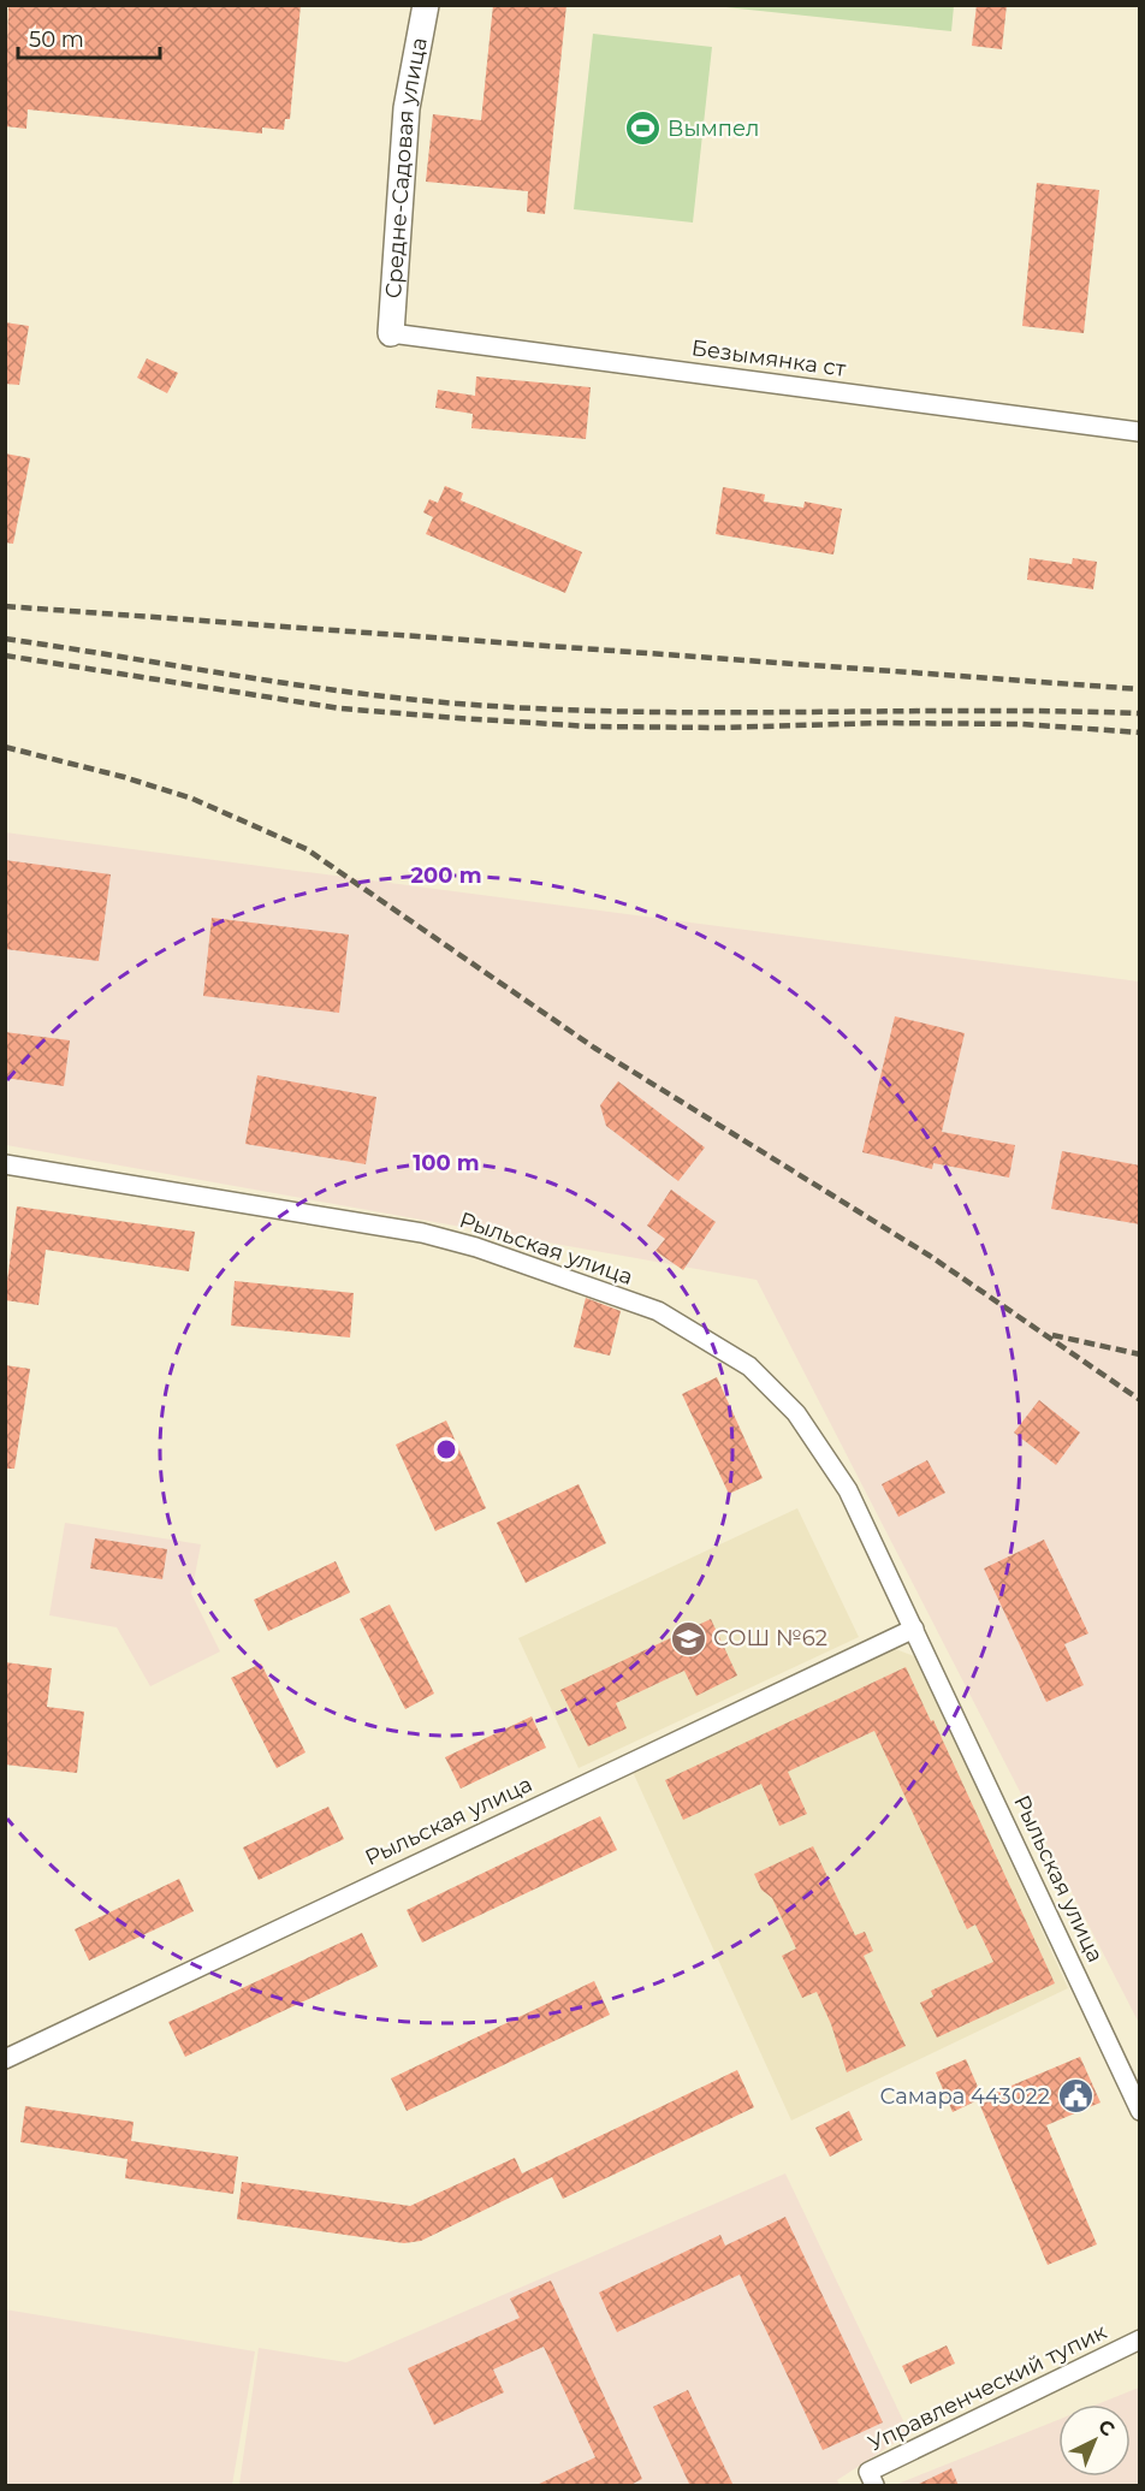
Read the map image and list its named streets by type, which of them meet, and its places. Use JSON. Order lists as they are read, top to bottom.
{
  "streets": {
    "street": [
      "Средне-Садовая улица",
      "Безымянка ст",
      "Рыльская улица",
      "Управленческий тупик"
    ]
  },
  "crossings": [
    ["Средне-Садовая улица", "Безымянка ст"]
  ],
  "places": {
    "sports": ["Вымпел"],
    "school or university": ["СОШ №62"],
    "public building": ["Самара 443022"]
  },
  "scale_bar": "50 m",
  "north": "top right",
  "rings": ["200 m", "100 m"]
}
